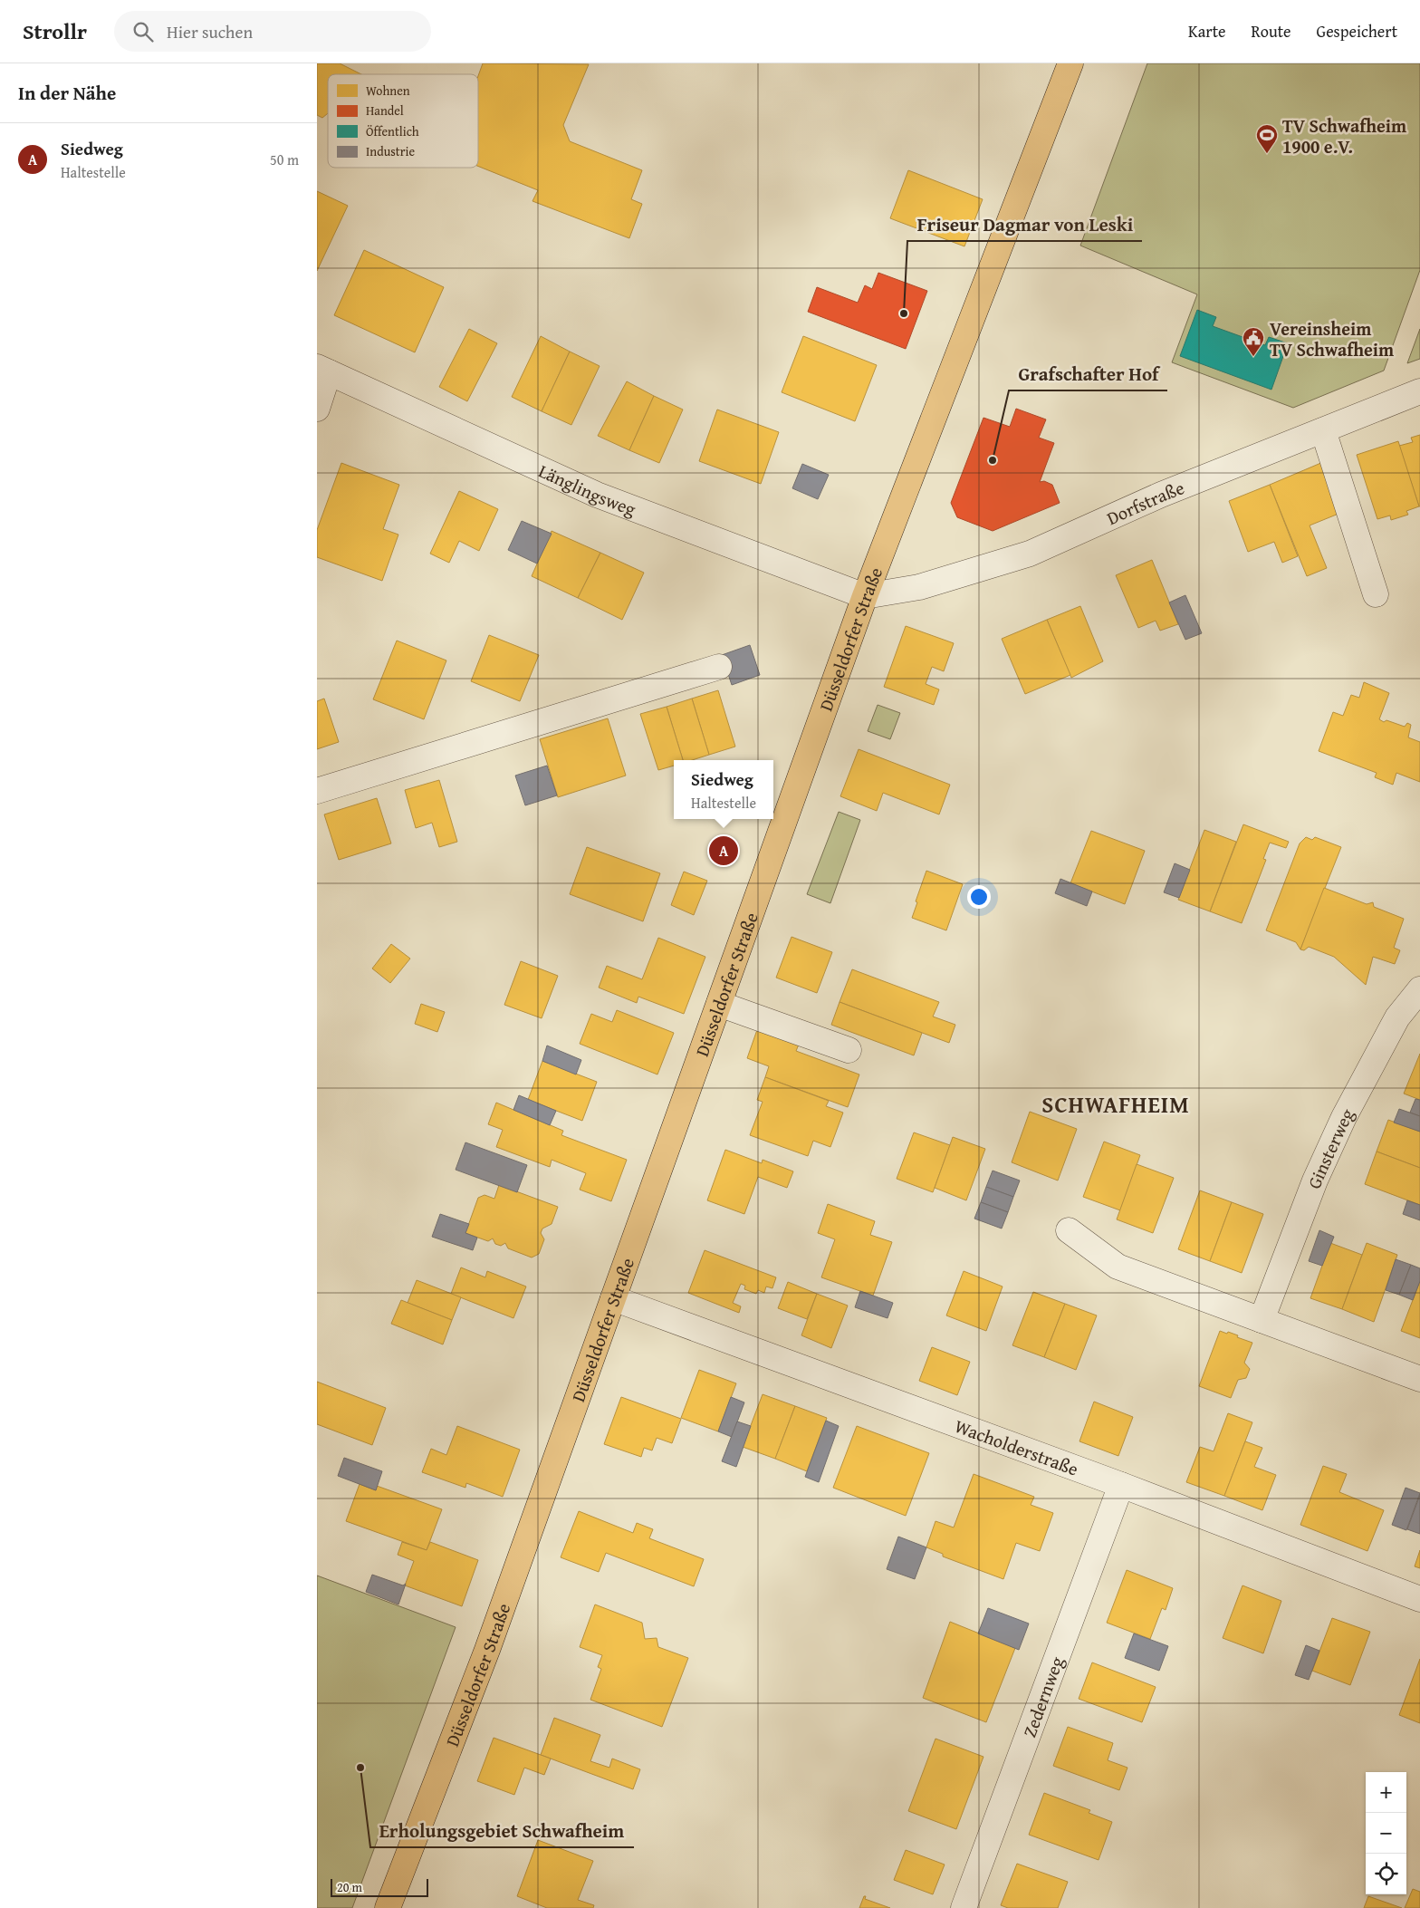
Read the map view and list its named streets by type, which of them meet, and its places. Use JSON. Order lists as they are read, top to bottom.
{
  "streets": {
    "main road": ["Düsseldorfer Straße"],
    "street": [
      "Länglingsweg",
      "Dorfstraße",
      "Ginsterweg",
      "Wacholderstraße",
      "Zedernweg"
    ]
  },
  "crossings": [
    ["Länglingsweg", "Dorfstraße"],
    ["Länglingsweg", "Düsseldorfer Straße"],
    ["Dorfstraße", "Düsseldorfer Straße"],
    ["Düsseldorfer Straße", "Wacholderstraße"],
    ["Wacholderstraße", "Zedernweg"]
  ],
  "districts": ["SCHWAFHEIM"],
  "places": {
    "sports": ["TV Schwafheim 1900 e.V."],
    "other": ["Friseur Dagmar von Leski", "Grafschafter Hof", "Erholungsgebiet Schwafheim"],
    "public building": ["Vereinsheim TV Schwafheim"]
  },
  "legend": [
    "Wohnen",
    "Handel",
    "Öffentlich",
    "Industrie"
  ],
  "scale_bar": "20 m",
  "page": {
    "header": "Strollr",
    "search": "Hier suchen",
    "nav": ["Karte", "Route", "Gespeichert"],
    "heading": "In der Nähe",
    "list": [
      {
        "mark": "A",
        "name": "Siedweg",
        "note": "Haltestelle",
        "value": "50 m"
      }
    ],
    "popup": ["Siedweg", "Haltestelle"],
    "pins": "A",
    "map_buttons": ["+", "−"],
    "scale": "20 m"
  }
}
